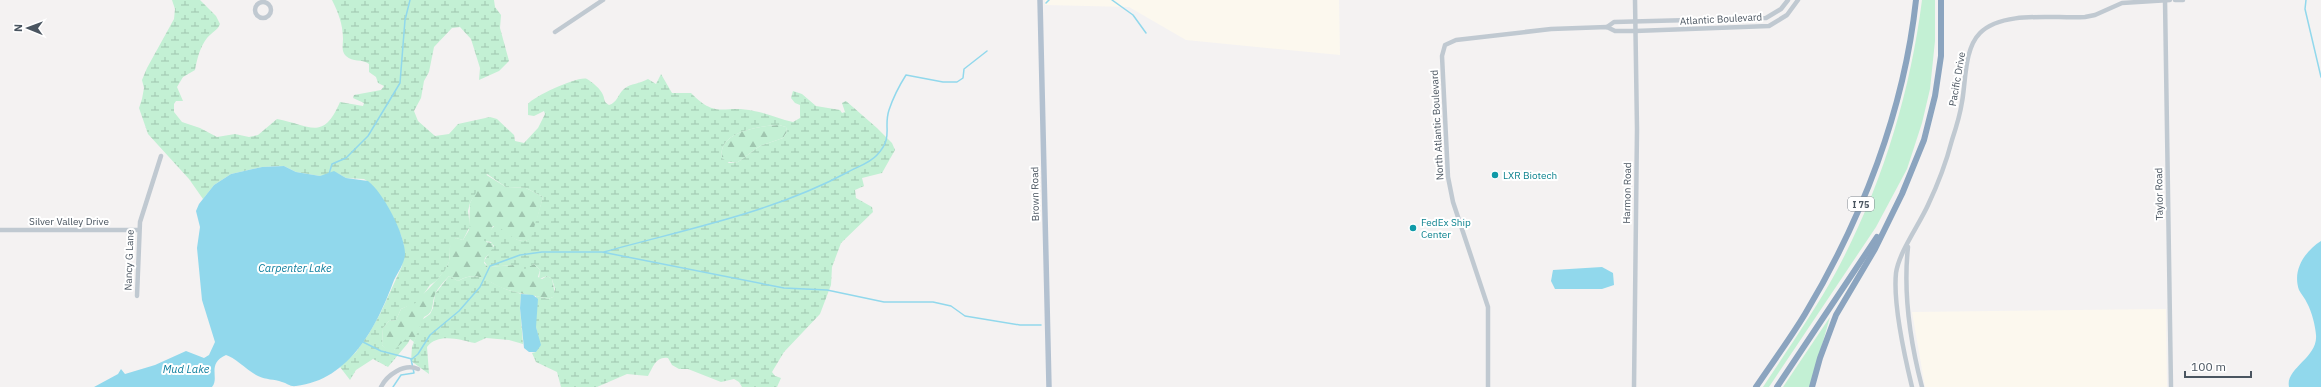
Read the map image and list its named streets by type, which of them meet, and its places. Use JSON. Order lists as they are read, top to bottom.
{
  "streets": {
    "highway": ["I 75"],
    "main road": ["Brown Road"],
    "street": [
      "Atlantic Boulevard",
      "Pacific Drive",
      "North Atlantic Boulevard",
      "Harmon Road",
      "Taylor Road",
      "Silver Valley Drive",
      "Nancy G Lane"
    ]
  },
  "crossings": [
    ["Atlantic Boulevard", "North Atlantic Boulevard"],
    ["Atlantic Boulevard", "Harmon Road"],
    ["Pacific Drive", "Taylor Road"],
    ["North Atlantic Boulevard", "Harmon Road"],
    ["Silver Valley Drive", "Nancy G Lane"]
  ],
  "water": ["Carpenter Lake", "Mud Lake"],
  "places": ["LXR Biotech", "FedEx Ship Center"],
  "scale_bar": "100 m",
  "north": "left"
}
